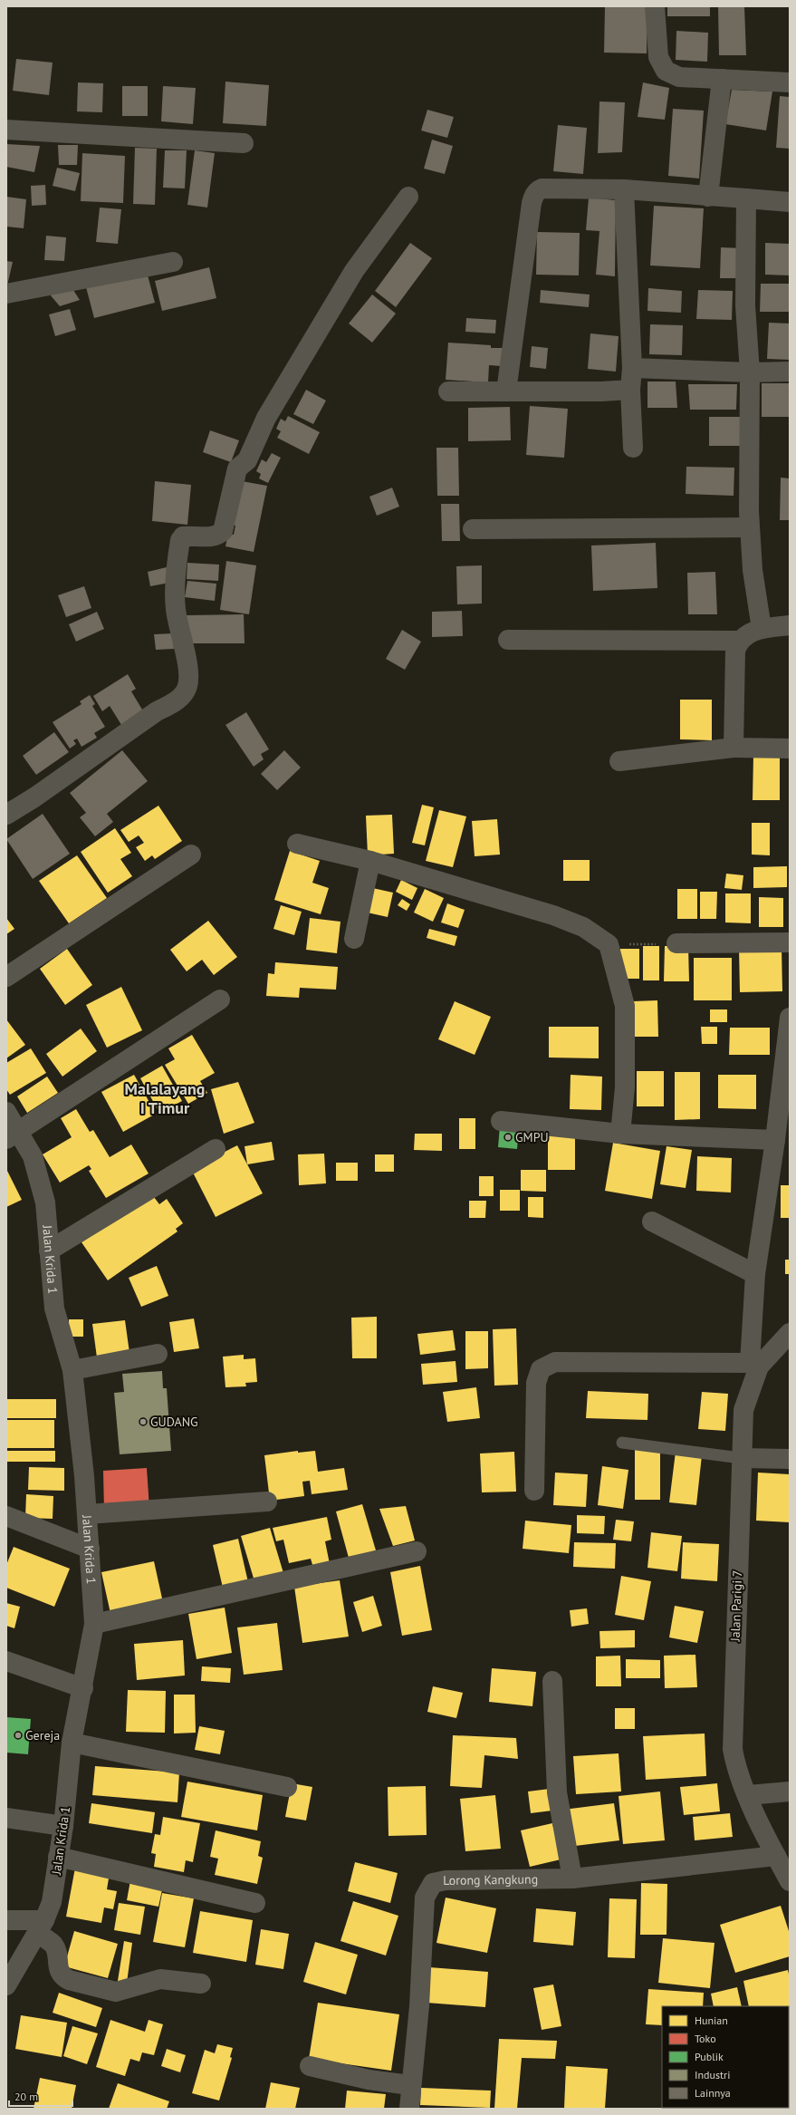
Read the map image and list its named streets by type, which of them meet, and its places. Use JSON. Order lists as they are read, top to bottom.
{
  "streets": {
    "street": ["Jalan Krida 1", "Jalan Parigi 7", "Lorong Kangkung"]
  },
  "crossings": [
    ["Jalan Parigi 7", "Lorong Kangkung"]
  ],
  "districts": ["Malalayang I Timur"],
  "places": ["GMPU", "GUDANG", "Gereja"],
  "legend": [
    "Hunian",
    "Toko",
    "Publik",
    "Industri",
    "Lainnya"
  ],
  "scale_bar": "20 m"
}
